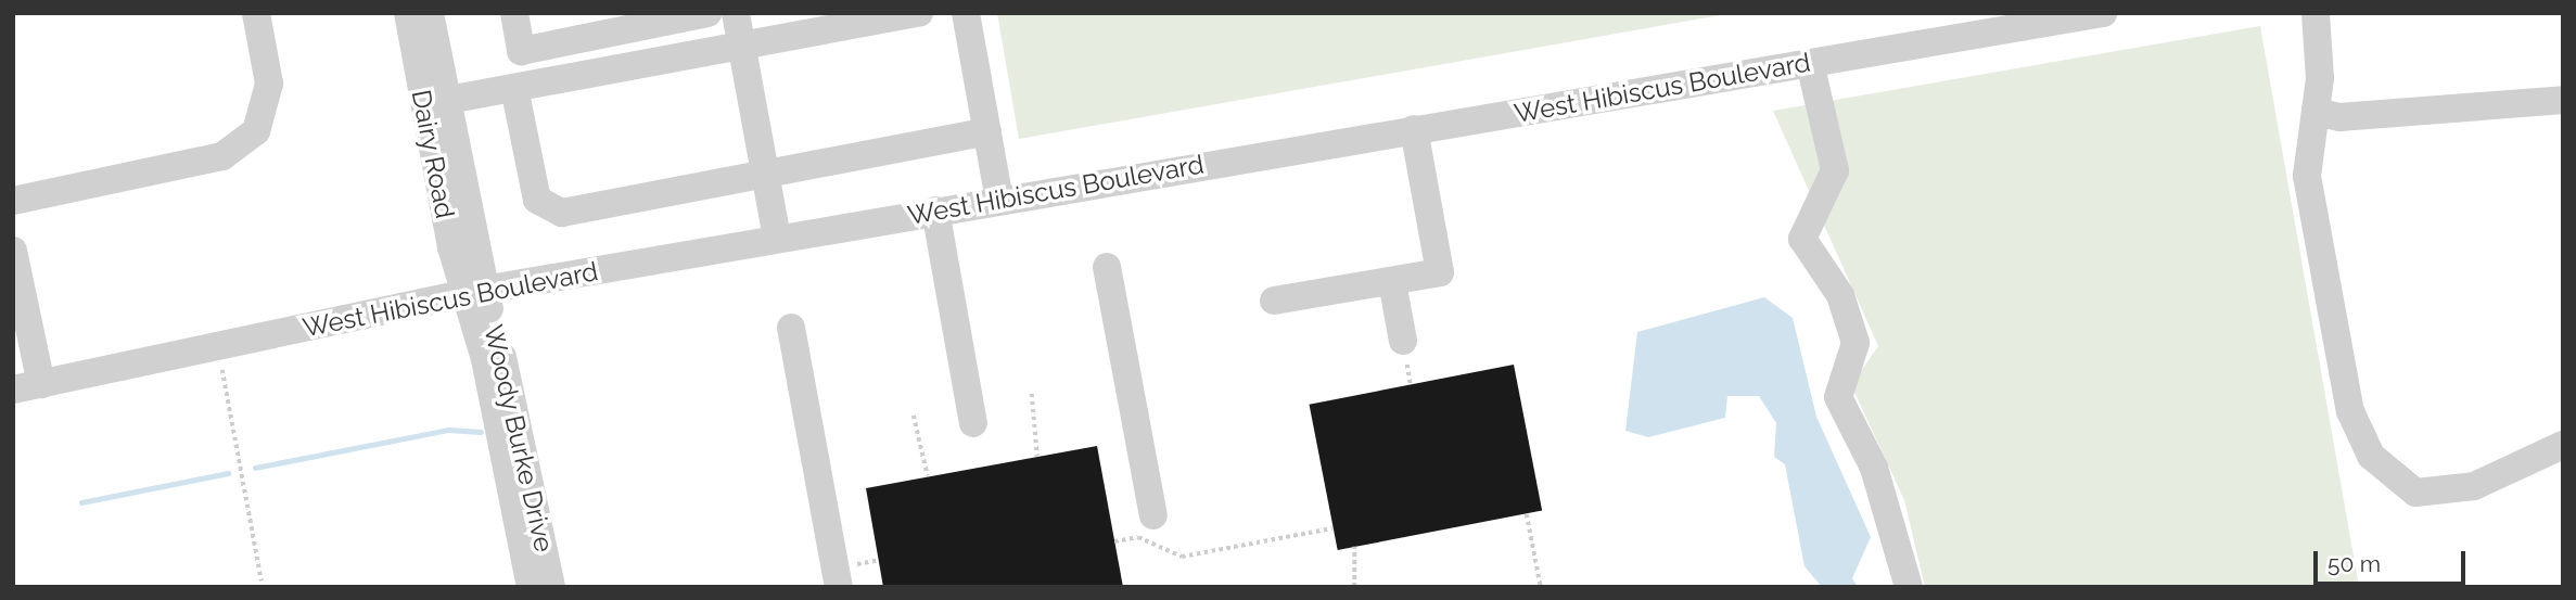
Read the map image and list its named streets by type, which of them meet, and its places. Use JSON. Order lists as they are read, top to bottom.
{
  "streets": {
    "street": ["West Hibiscus Boulevard", "Dairy Road", "Woody Burke Drive"]
  },
  "crossings": [
    ["West Hibiscus Boulevard", "Dairy Road"],
    ["West Hibiscus Boulevard", "Woody Burke Drive"],
    ["Dairy Road", "Woody Burke Drive"]
  ],
  "scale_bar": "50 m"
}
